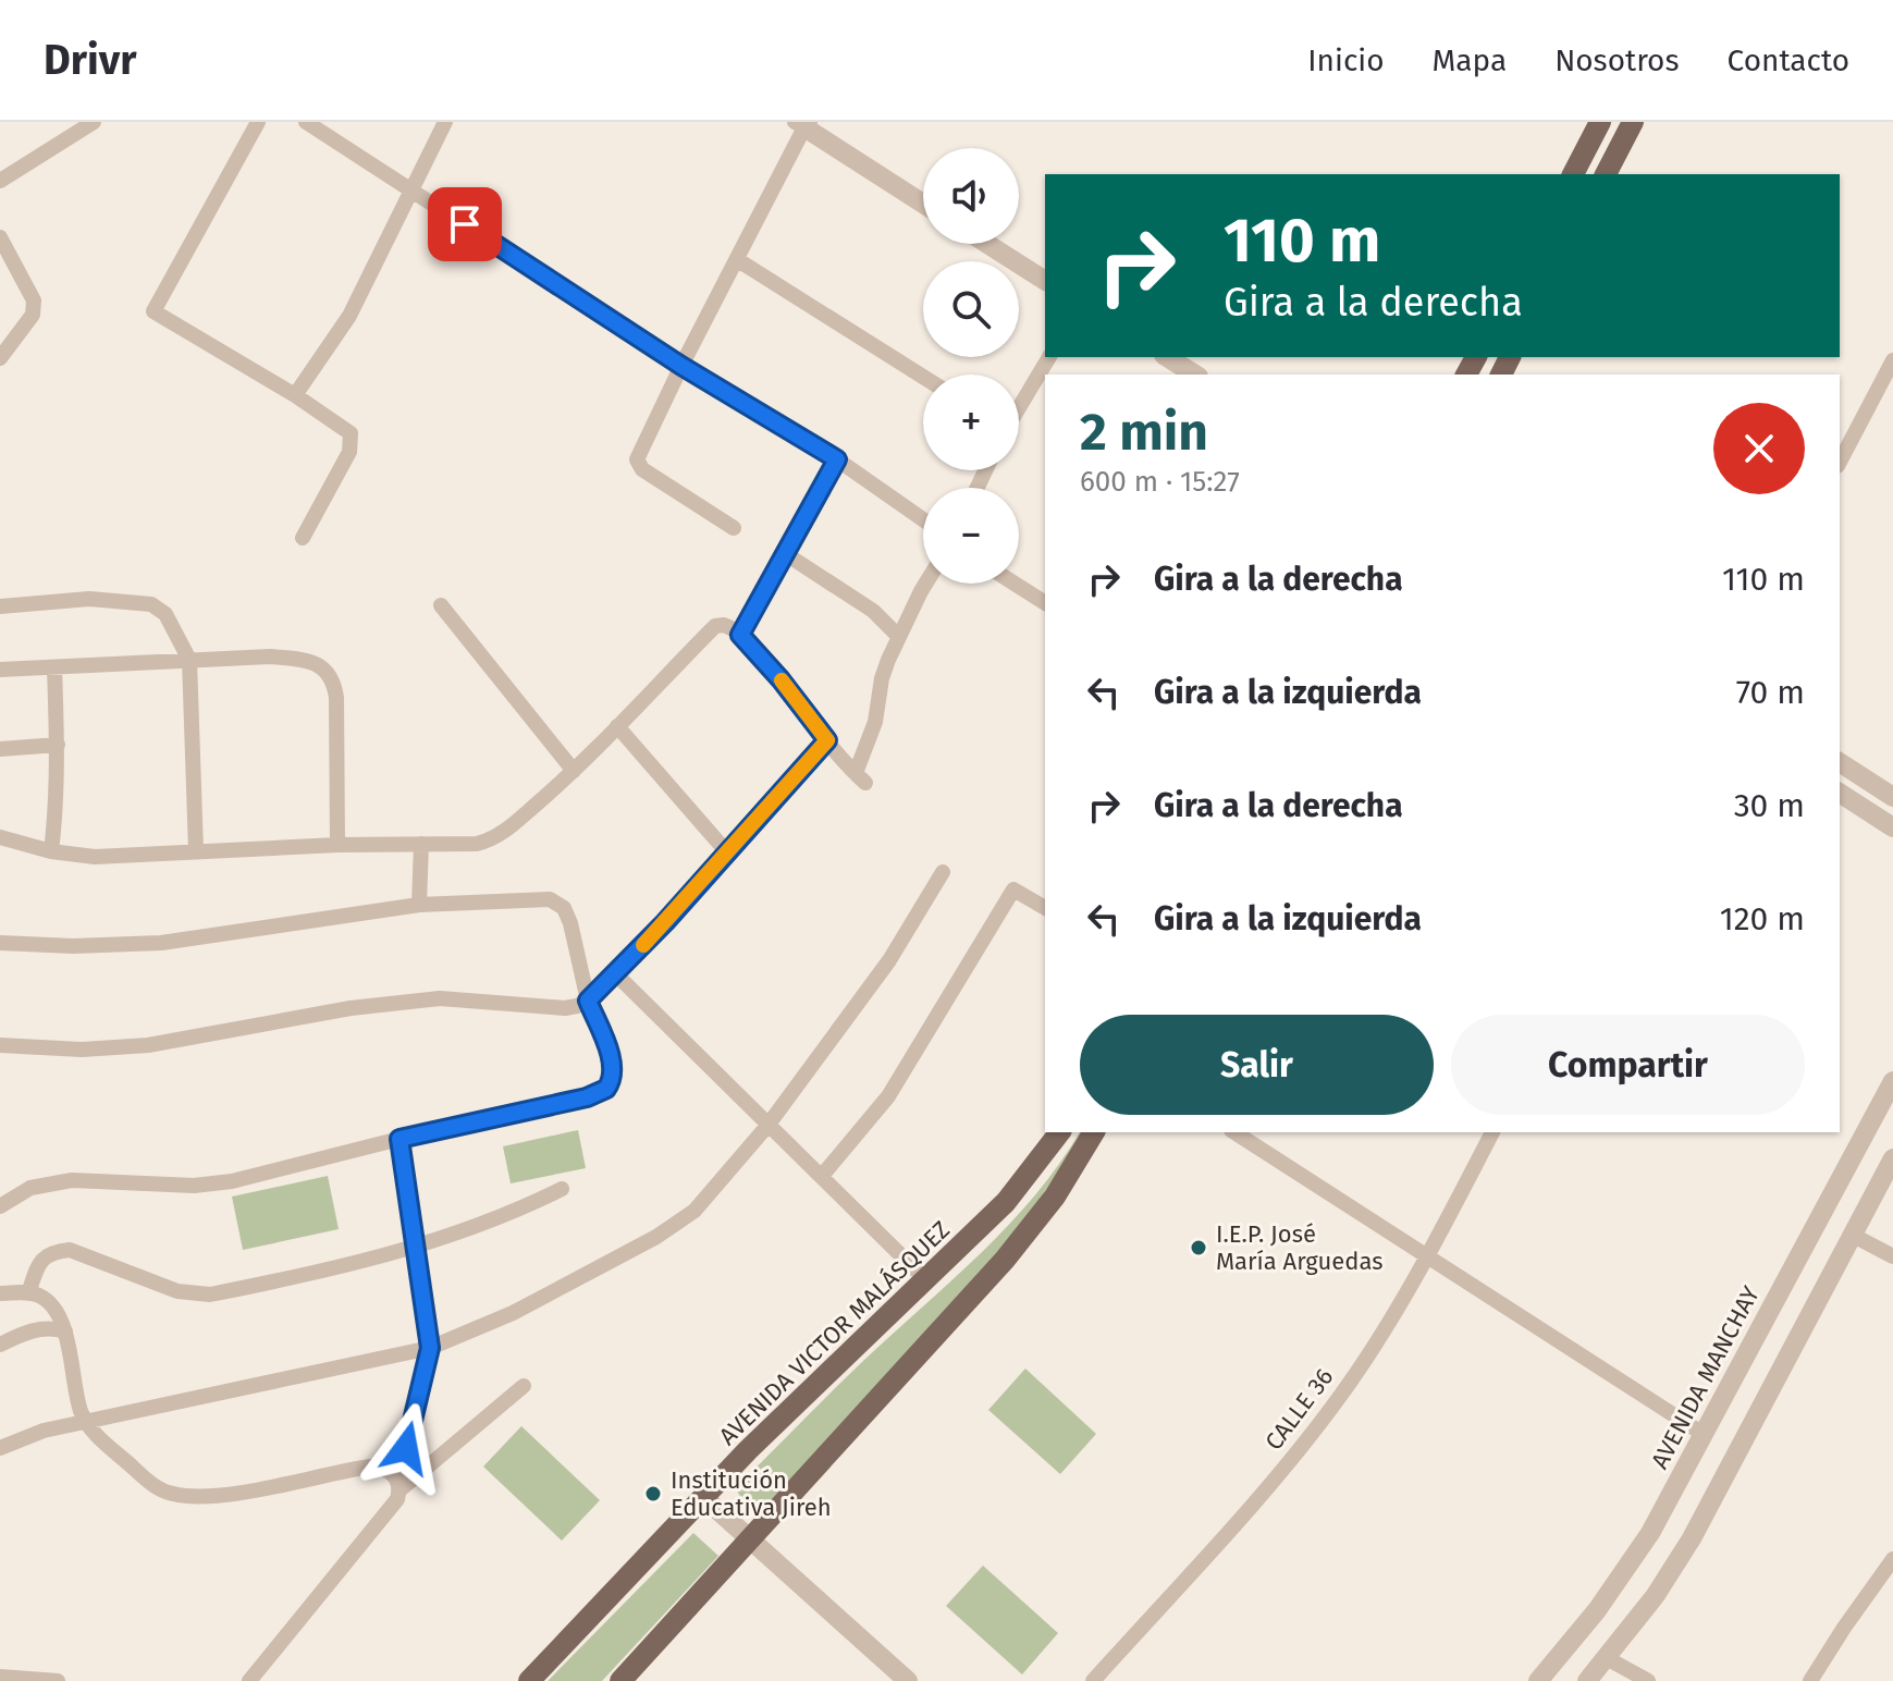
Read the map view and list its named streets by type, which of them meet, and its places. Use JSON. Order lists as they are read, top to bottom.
{
  "streets": {
    "main road": ["AVENIDA VICTOR MALÁSQUEZ"],
    "street": ["AVENIDA MANCHAY", "CALLE 36"]
  },
  "places": ["I.E.P. José María Arguedas", "Institución Educativa Jireh"],
  "page": {
    "header": "Drivr",
    "nav": [
      "Inicio",
      "Mapa",
      "Nosotros",
      "Contacto"
    ],
    "map_buttons": ["+", "−"],
    "turn": ["110 m", "Gira a la derecha"],
    "heading": ["2 min", "600 m · 15:27"],
    "list": [
      {
        "name": "Gira a la derecha",
        "value": "110 m"
      },
      {
        "name": "Gira a la izquierda",
        "value": "70 m"
      },
      {
        "name": "Gira a la derecha",
        "value": "30 m"
      },
      {
        "name": "Gira a la izquierda",
        "value": "120 m"
      }
    ],
    "buttons": ["Salir", "Compartir"]
  }
}
